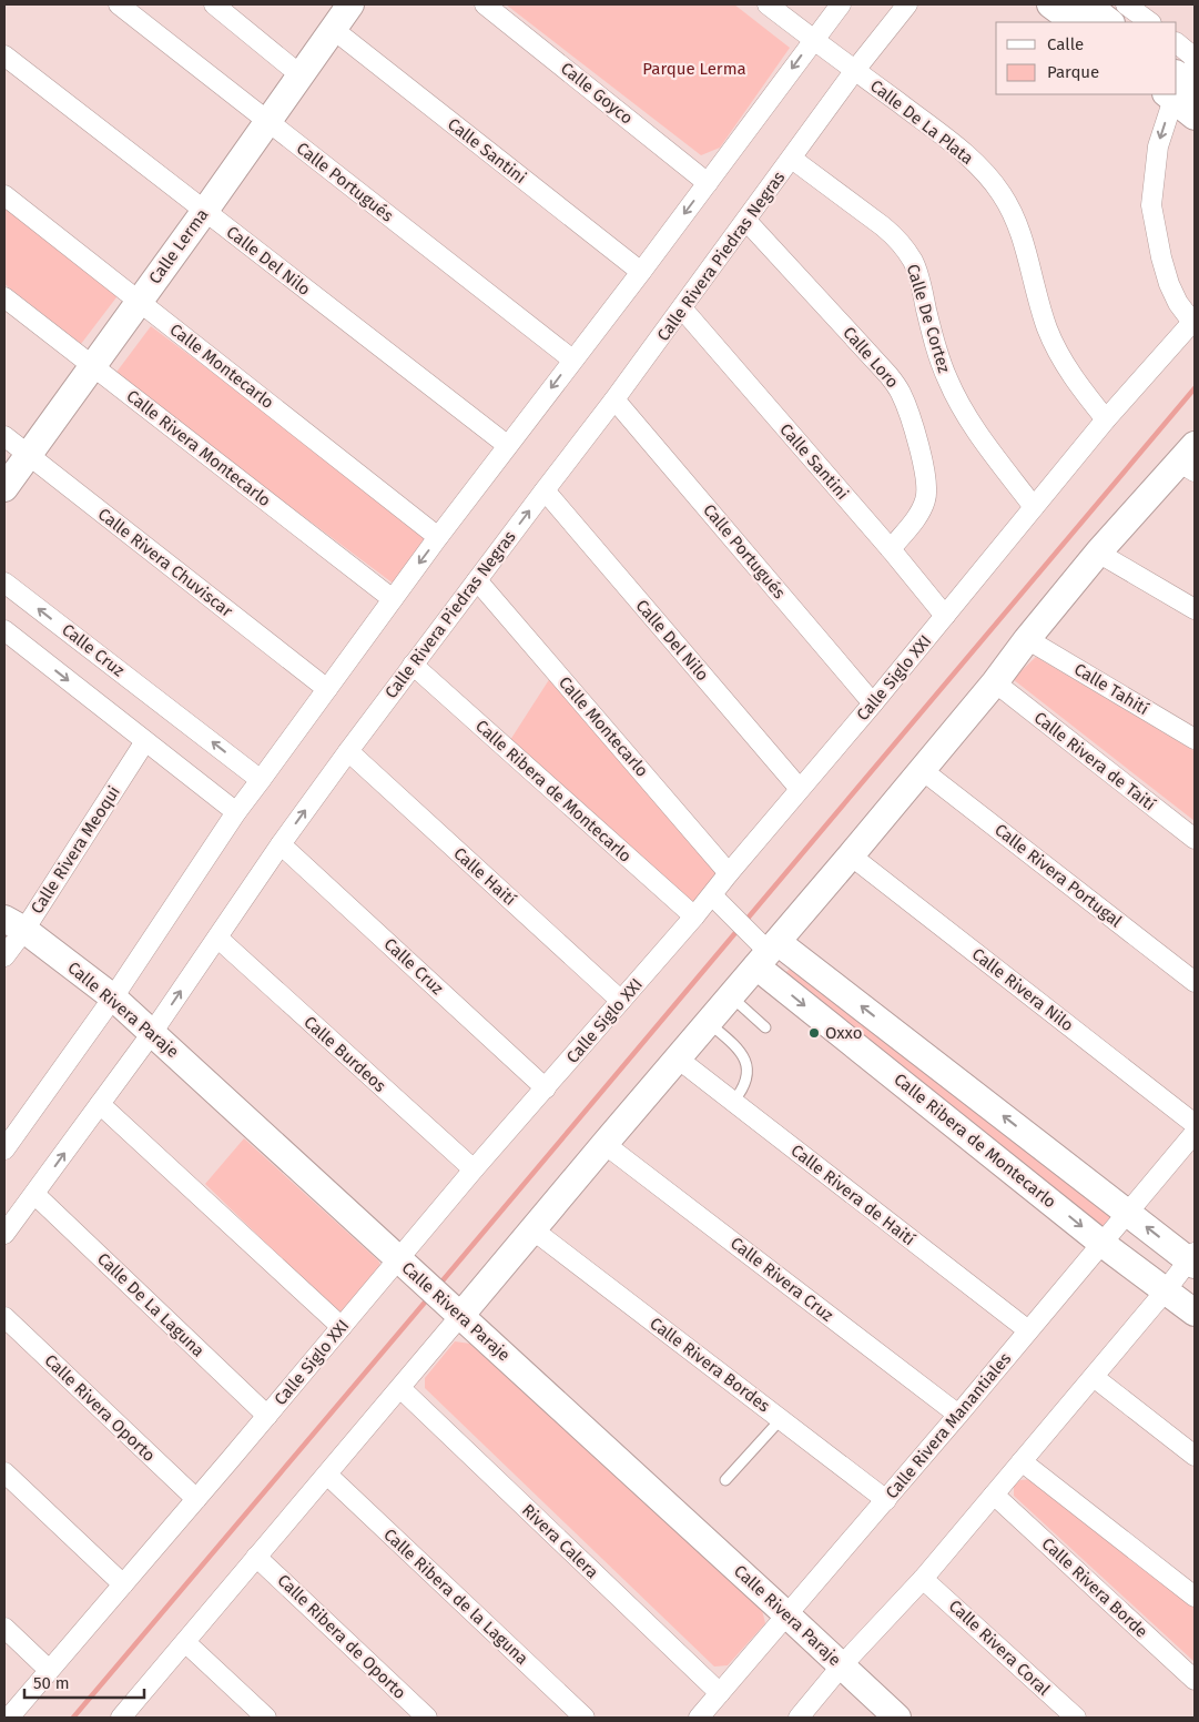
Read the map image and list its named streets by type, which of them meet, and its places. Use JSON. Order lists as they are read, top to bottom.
{
  "streets": {
    "street": [
      "Calle Goyco",
      "Calle De La Plata",
      "Calle Santini",
      "Calle Portugués",
      "Calle Lerma",
      "Calle Rivera Piedras Negras",
      "Calle Del Nilo",
      "Calle De Cortez",
      "Calle Loro",
      "Calle Montecarlo",
      "Calle Rivera Montecarlo",
      "Calle Rivera Chuviscar",
      "Calle Cruz",
      "Calle Siglo XXI",
      "Calle Tahití",
      "Calle Rivera de Taití",
      "Calle Ribera de Montecarlo",
      "Calle Rivera Meoqui",
      "Calle Rivera Portugal",
      "Calle Haití",
      "Calle Rivera Nilo",
      "Calle Rivera Paraje",
      "Calle Burdeos",
      "Calle Rivera de Haití",
      "Calle Rivera Cruz",
      "Calle De La Laguna",
      "Calle Rivera Bordes",
      "Calle Rivera Oporto",
      "Calle Rivera Manantiales",
      "Rivera Calera",
      "Calle Rivera Borde",
      "Calle Ribera de la Laguna",
      "Calle Ribera de Oporto",
      "Calle Rivera Coral"
    ]
  },
  "crossings": [
    ["Calle De La Plata", "Calle Rivera Piedras Negras"],
    ["Calle De La Plata", "Calle Siglo XXI"],
    ["Calle Santini", "Calle Lerma"],
    ["Calle Santini", "Calle Rivera Piedras Negras"],
    ["Calle Santini", "Calle Loro"],
    ["Calle Santini", "Calle Siglo XXI"],
    ["Calle Portugués", "Calle Lerma"],
    ["Calle Portugués", "Calle Rivera Piedras Negras"],
    ["Calle Portugués", "Calle Siglo XXI"],
    ["Calle Lerma", "Calle Del Nilo"],
    ["Calle Lerma", "Calle Montecarlo"],
    ["Calle Lerma", "Calle Rivera Montecarlo"],
    ["Calle Lerma", "Calle Rivera Chuviscar"],
    ["Calle Rivera Piedras Negras", "Calle Del Nilo"],
    ["Calle Rivera Piedras Negras", "Calle De Cortez"],
    ["Calle Rivera Piedras Negras", "Calle Loro"],
    ["Calle Rivera Piedras Negras", "Calle Montecarlo"],
    ["Calle Rivera Piedras Negras", "Calle Cruz"],
    ["Calle Rivera Piedras Negras", "Calle Ribera de Montecarlo"],
    ["Calle Rivera Piedras Negras", "Calle Haití"],
    ["Calle Rivera Piedras Negras", "Calle Rivera Paraje"],
    ["Calle Rivera Piedras Negras", "Calle Burdeos"],
    ["Calle Rivera Piedras Negras", "Calle De La Laguna"],
    ["Calle Del Nilo", "Calle Siglo XXI"],
    ["Calle De Cortez", "Calle Siglo XXI"],
    ["Calle Montecarlo", "Calle Siglo XXI"],
    ["Calle Cruz", "Calle Siglo XXI"],
    ["Calle Siglo XXI", "Calle Ribera de Montecarlo"],
    ["Calle Siglo XXI", "Calle Haití"],
    ["Calle Siglo XXI", "Calle Rivera Paraje"],
    ["Calle Siglo XXI", "Calle Burdeos"],
    ["Calle Siglo XXI", "Calle De La Laguna"],
    ["Calle Siglo XXI", "Calle Rivera Oporto"],
    ["Calle Ribera de Montecarlo", "Calle Rivera Manantiales"],
    ["Calle Rivera Meoqui", "Calle Rivera Paraje"],
    ["Calle Rivera Paraje", "Calle Rivera Manantiales"],
    ["Calle Rivera de Haití", "Calle Rivera Manantiales"],
    ["Calle Rivera Cruz", "Calle Rivera Manantiales"],
    ["Calle Rivera Bordes", "Calle Rivera Manantiales"],
    ["Calle Rivera Manantiales", "Rivera Calera"]
  ],
  "parks": ["Parque Lerma"],
  "places": ["Oxxo"],
  "legend": ["Calle", "Parque"],
  "scale_bar": "50 m"
}
